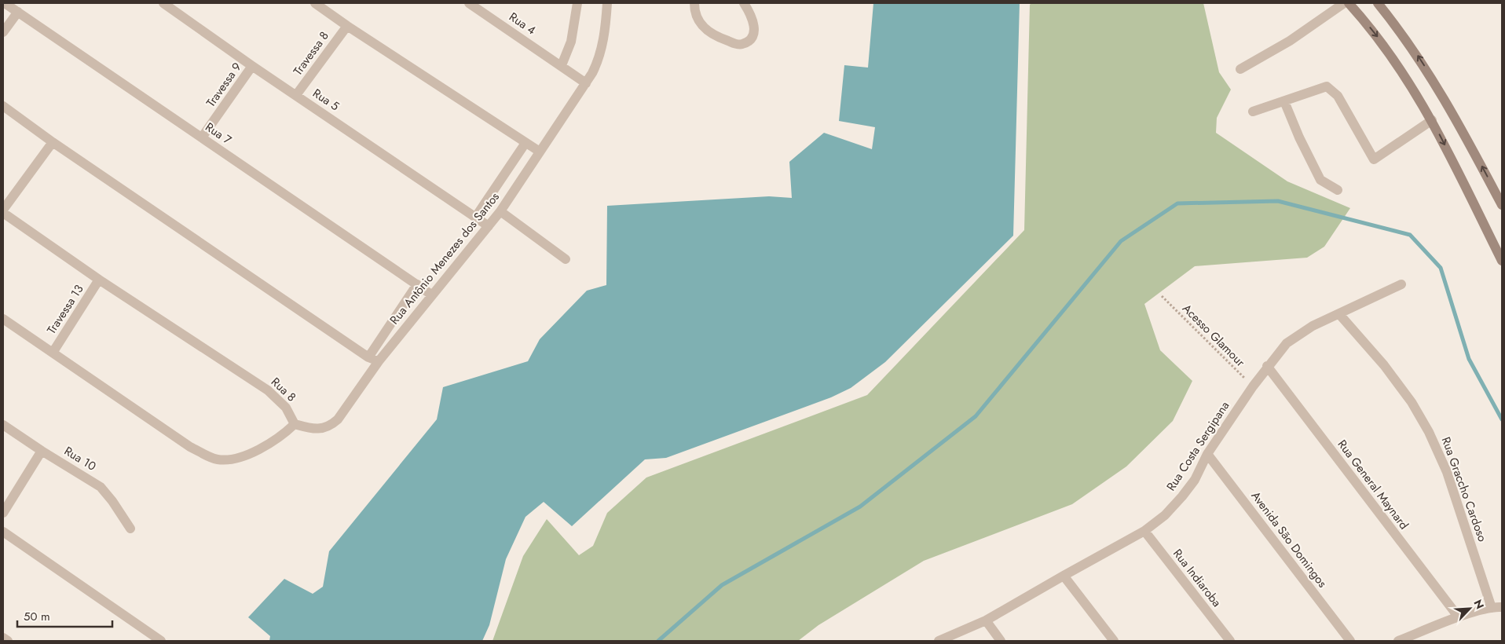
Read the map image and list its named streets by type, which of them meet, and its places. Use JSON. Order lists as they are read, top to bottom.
{
  "streets": {
    "street": [
      "Rua 4",
      "Travessa 8",
      "Travessa 9",
      "Rua 5",
      "Rua 7",
      "Rua Antônio Menezes dos Santos",
      "Travessa 13",
      "Rua 8",
      "Rua Costa Sergipana",
      "Rua 10",
      "Rua General Maynard",
      "Rua Graccho Cardoso",
      "Avenida São Domingos",
      "Rua Indiaroba"
    ],
    "path": ["Acesso Glamour"]
  },
  "crossings": [
    ["Rua 4", "Rua Antônio Menezes dos Santos"],
    ["Travessa 8", "Rua 5"],
    ["Travessa 9", "Rua 5"],
    ["Travessa 9", "Rua 7"],
    ["Rua 5", "Rua Antônio Menezes dos Santos"],
    ["Rua 7", "Rua Antônio Menezes dos Santos"],
    ["Rua Antônio Menezes dos Santos", "Rua 8"],
    ["Travessa 13", "Rua 8"],
    ["Acesso Glamour", "Rua Costa Sergipana"],
    ["Rua Costa Sergipana", "Rua General Maynard"],
    ["Rua Costa Sergipana", "Rua Graccho Cardoso"],
    ["Rua Costa Sergipana", "Avenida São Domingos"],
    ["Rua Costa Sergipana", "Rua Indiaroba"]
  ],
  "scale_bar": "50 m",
  "north": "top right"
}
